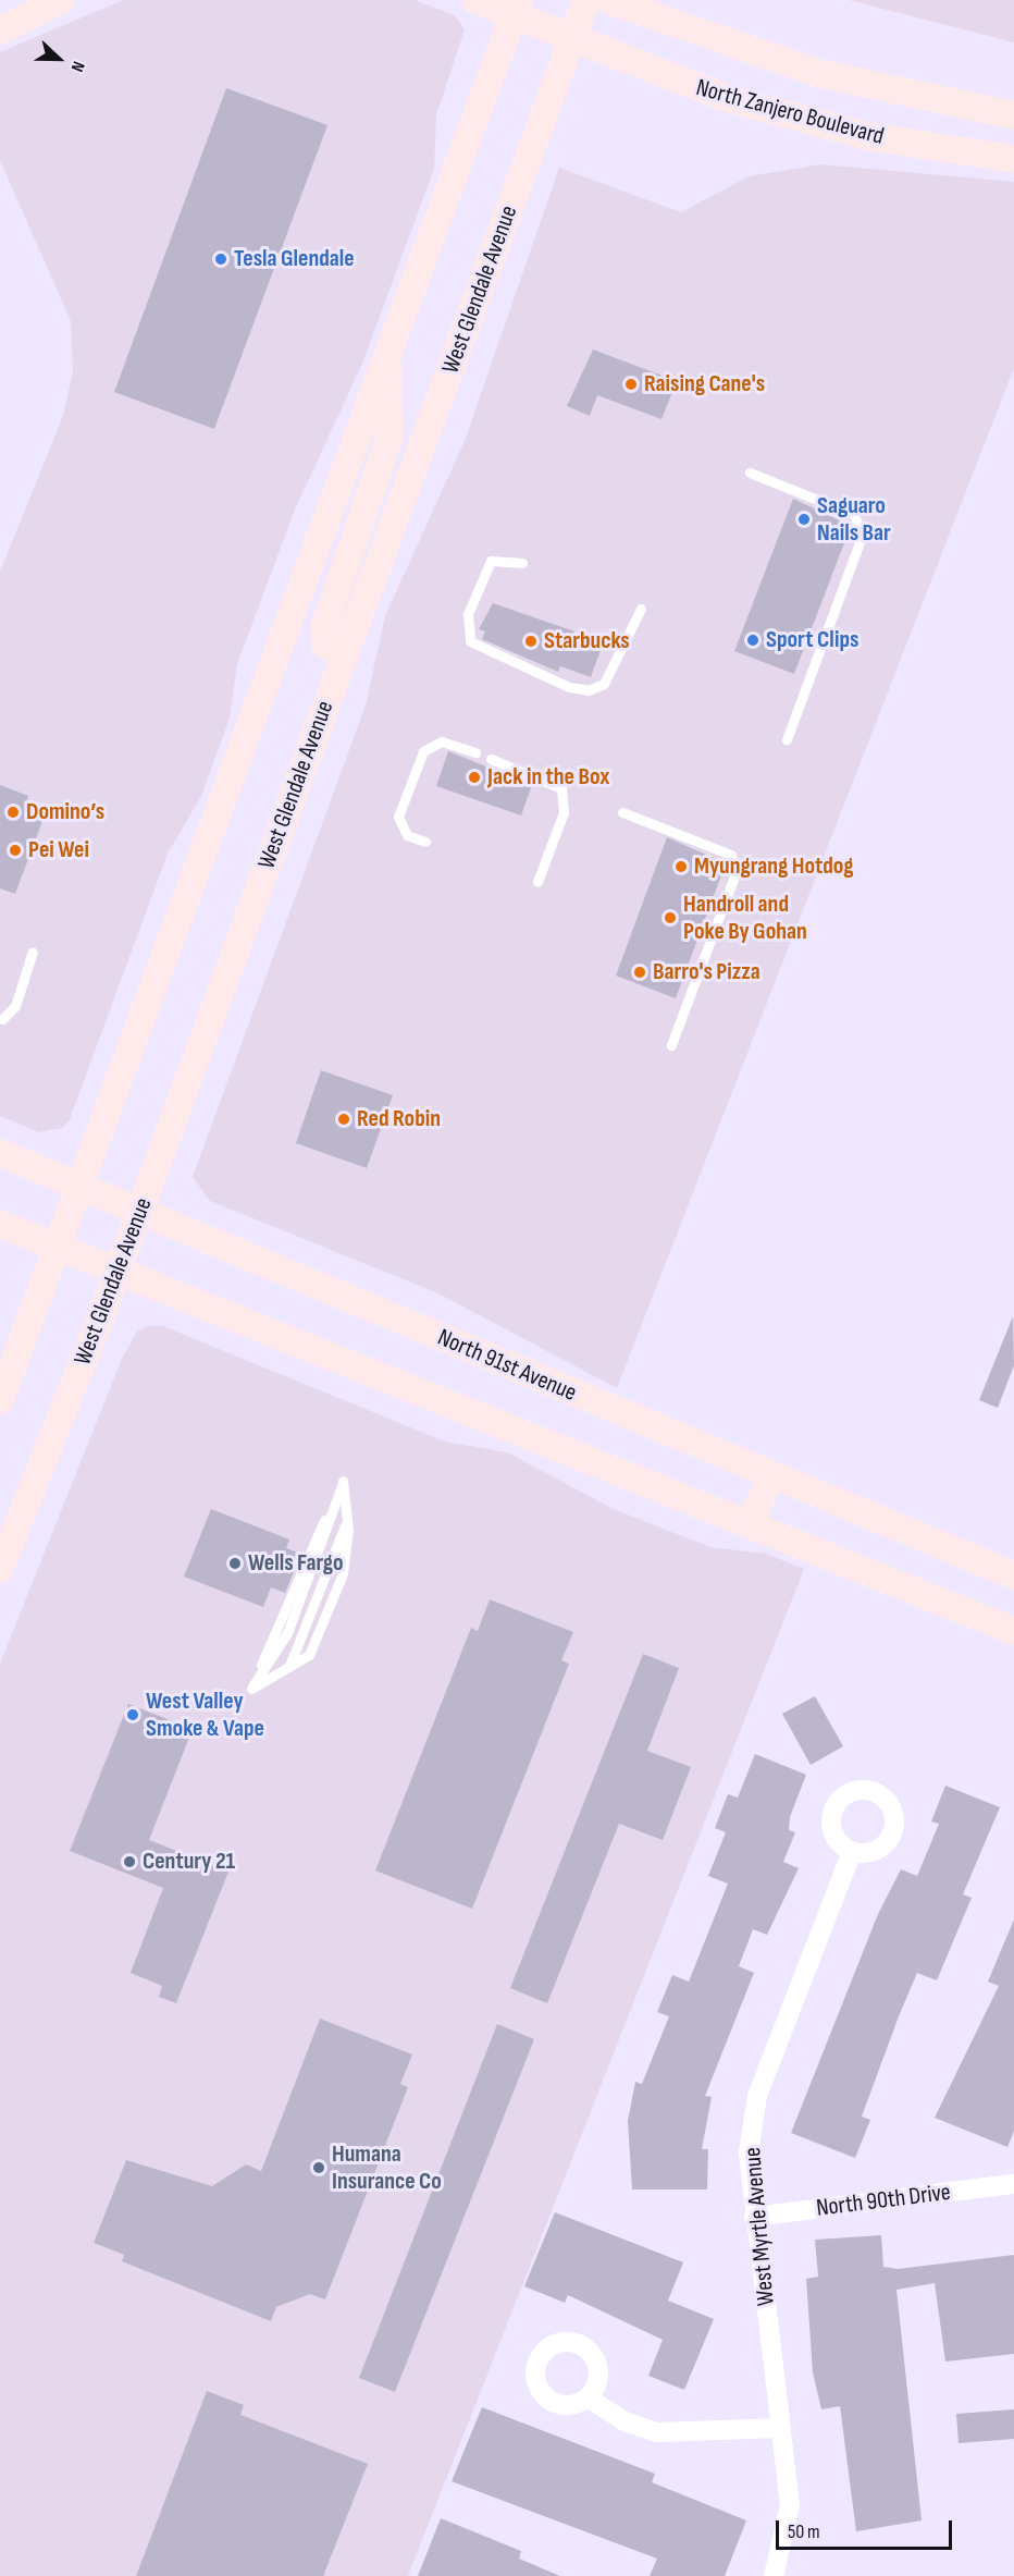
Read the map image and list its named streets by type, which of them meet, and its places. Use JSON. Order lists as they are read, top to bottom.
{
  "streets": {
    "main road": ["North Zanjero Boulevard", "West Glendale Avenue", "North 91st Avenue"],
    "street": ["North 90th Drive", "West Myrtle Avenue"]
  },
  "crossings": [
    ["North Zanjero Boulevard", "West Glendale Avenue"],
    ["West Glendale Avenue", "North 91st Avenue"],
    ["North 90th Drive", "West Myrtle Avenue"]
  ],
  "places": [
    "Tesla Glendale",
    "Raising Cane's",
    "Saguaro Nails Bar",
    "Sport Clips",
    "Starbucks",
    "Jack in the Box",
    "Domino’s",
    "Pei Wei",
    "Myungrang Hotdog",
    "Handroll and Poke By Gohan",
    "Barro's Pizza",
    "Red Robin",
    "Wells Fargo",
    "West Valley Smoke & Vape",
    "Century 21",
    "Humana Insurance Co"
  ],
  "scale_bar": "50 m",
  "north": "right"
}
